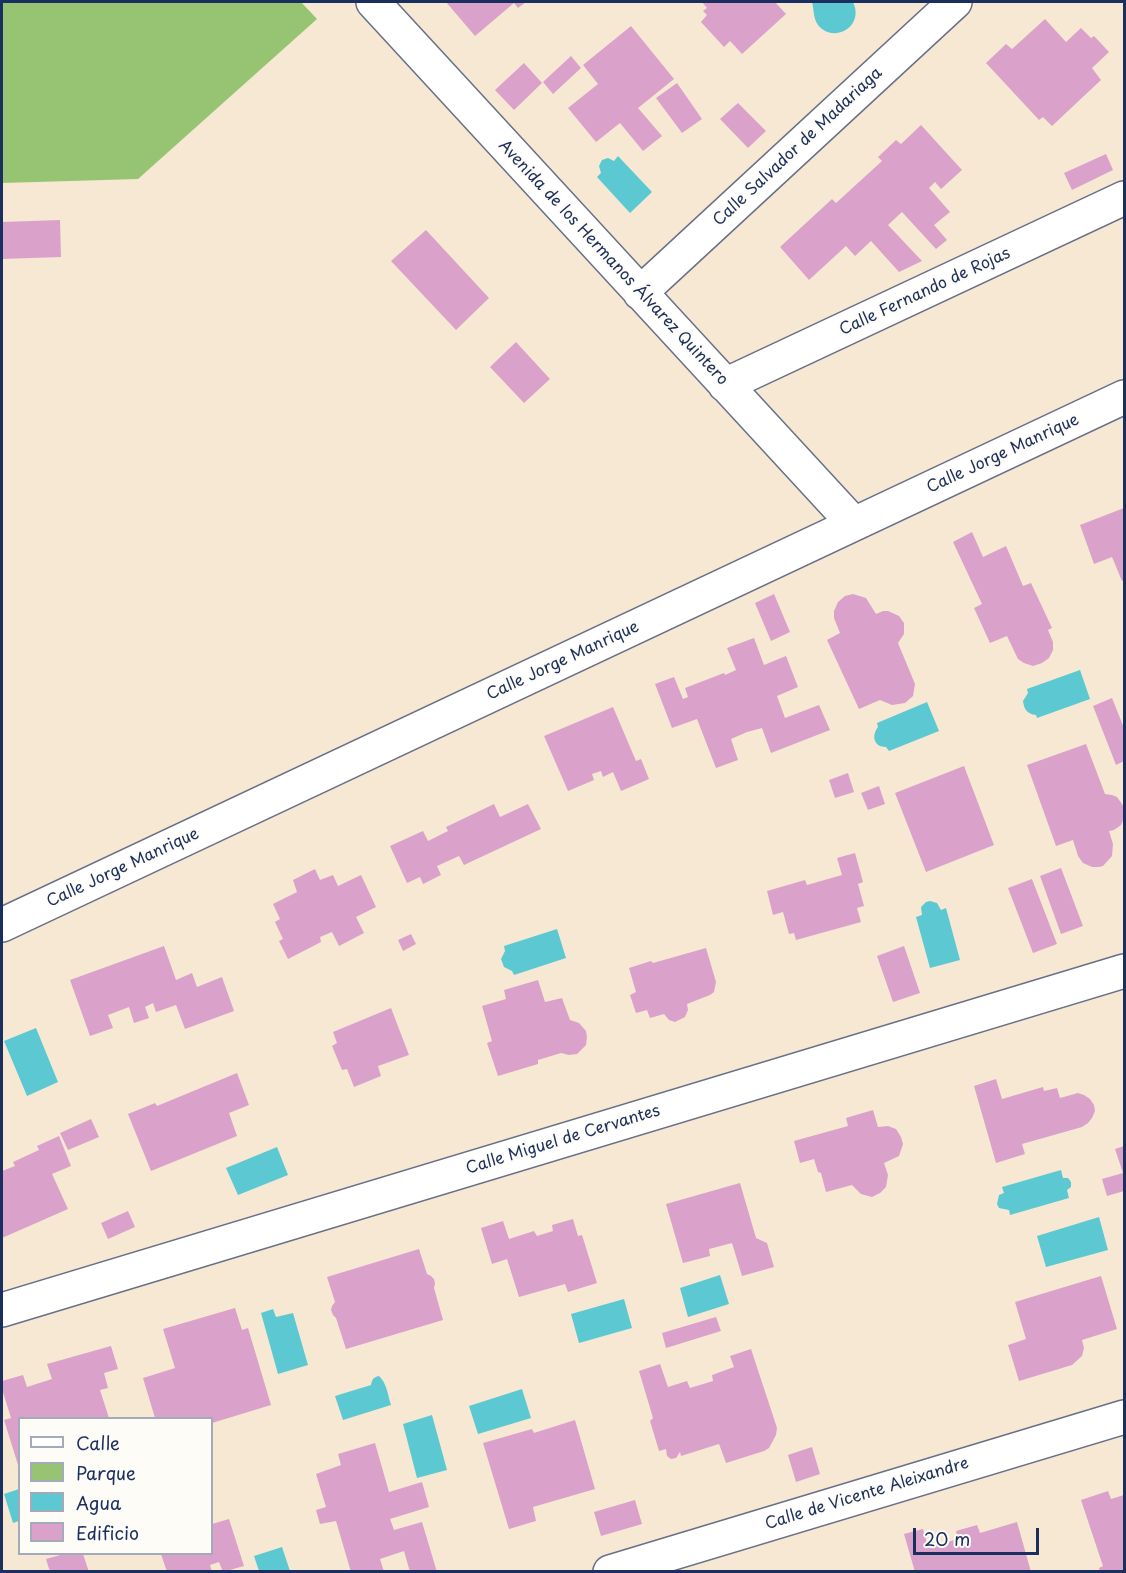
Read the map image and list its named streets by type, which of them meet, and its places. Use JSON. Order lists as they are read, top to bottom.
{
  "streets": {
    "street": [
      "Calle Salvador de Madariaga",
      "Avenida de los Hermanos Álvarez Quintero",
      "Calle Fernando de Rojas",
      "Calle Jorge Manrique",
      "Calle Miguel de Cervantes",
      "Calle de Vicente Aleixandre"
    ]
  },
  "crossings": [
    ["Calle Salvador de Madariaga", "Avenida de los Hermanos Álvarez Quintero"],
    ["Avenida de los Hermanos Álvarez Quintero", "Calle Fernando de Rojas"],
    ["Avenida de los Hermanos Álvarez Quintero", "Calle Jorge Manrique"]
  ],
  "legend": [
    "Calle",
    "Parque",
    "Agua",
    "Edificio"
  ],
  "scale_bar": "20 m"
}
